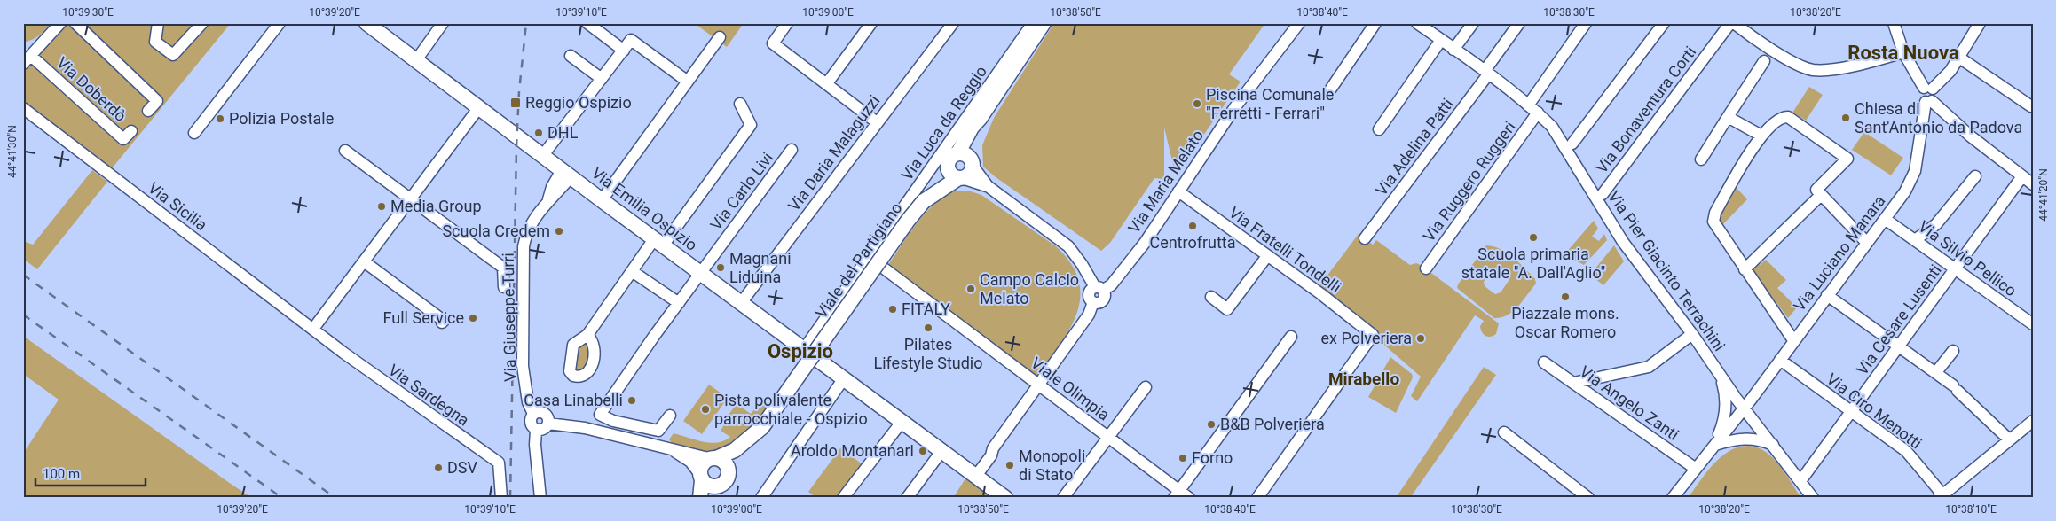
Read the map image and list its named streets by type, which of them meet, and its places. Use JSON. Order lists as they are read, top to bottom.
{
  "streets": {
    "main road": ["Via Emilia Ospizio", "Viale del Partigiano"],
    "street": [
      "Via Doberdò",
      "Via Bonaventura Corti",
      "Via Luca da Reggio",
      "Via Adelina Patti",
      "Via Daria Malaguzzi",
      "Via Maria Melato",
      "Via Ruggero Ruggeri",
      "Via Carlo Livi",
      "Via Sicilia",
      "Via Fratelli Tondelli",
      "Via Luciano Manara",
      "Via Silvio Pellico",
      "Via Pier Giacinto Terrachini",
      "Via Giuseppe Turri",
      "Via Cesare Lusenti",
      "Viale Olimpia",
      "Via Sardegna",
      "Via Angelo Zanti",
      "Via Ciro Menotti"
    ]
  },
  "crossings": [
    ["Via Luca da Reggio", "Via Emilia Ospizio"],
    ["Via Luca da Reggio", "Viale Olimpia"],
    ["Via Adelina Patti", "Via Pier Giacinto Terrachini"],
    ["Via Daria Malaguzzi", "Via Emilia Ospizio"],
    ["Via Maria Melato", "Via Fratelli Tondelli"],
    ["Via Ruggero Ruggeri", "Via Pier Giacinto Terrachini"],
    ["Via Carlo Livi", "Via Emilia Ospizio"],
    ["Via Sicilia", "Via Sardegna"],
    ["Via Emilia Ospizio", "Via Giuseppe Turri"],
    ["Via Luciano Manara", "Via Silvio Pellico"],
    ["Via Luciano Manara", "Via Pier Giacinto Terrachini"],
    ["Via Luciano Manara", "Via Angelo Zanti"],
    ["Via Luciano Manara", "Via Ciro Menotti"],
    ["Via Silvio Pellico", "Via Cesare Lusenti"],
    ["Via Pier Giacinto Terrachini", "Via Cesare Lusenti"],
    ["Via Cesare Lusenti", "Via Ciro Menotti"]
  ],
  "districts": ["Rosta Nuova", "Ospizio", "Mirabello"],
  "places": {
    "transit": ["Reggio Ospizio"],
    "other": [
      "Piscina Comunale \"Ferretti - Ferrari\"",
      "Chiesa di Sant'Antonio da Padova",
      "Polizia Postale",
      "DHL",
      "Media Group",
      "Centrofrutta",
      "Scuola Credem",
      "Scuola primaria statale \"A. Dall'Aglio\"",
      "Magnani Liduina",
      "Campo Calcio Melato",
      "Piazzale mons. Oscar Romero",
      "FITALY",
      "Full Service",
      "Pilates Lifestyle Studio",
      "ex Polveriera",
      "Casa Linabelli",
      "Pista polivalente parrocchiale - Ospizio",
      "B&B Polveriera",
      "Aroldo Montanari",
      "Forno",
      "Monopoli di Stato",
      "DSV"
    ]
  },
  "scale_bar": "100 m",
  "coordinates": [
    "10°39'30\"E",
    "10°39'20\"E",
    "10°39'10\"E",
    "10°39'00\"E",
    "10°38'50\"E",
    "10°38'40\"E",
    "10°38'30\"E",
    "10°38'20\"E",
    "44°41'30\"N",
    "44°41'20\"N",
    "10°38'10\"E"
  ]
}
